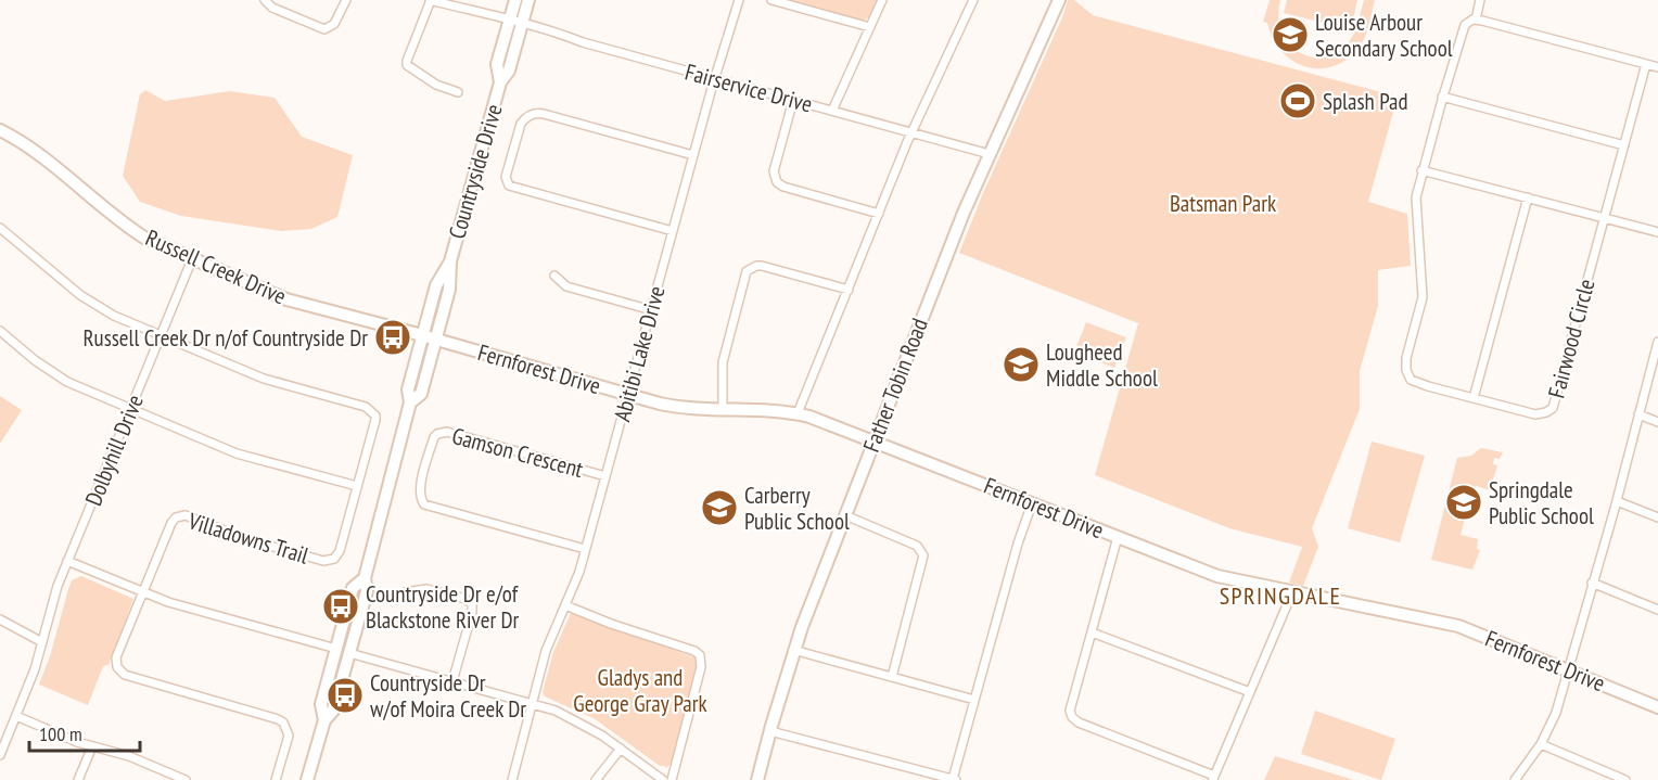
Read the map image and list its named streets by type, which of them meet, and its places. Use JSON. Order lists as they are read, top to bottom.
{
  "streets": {
    "street": [
      "Fairservice Drive",
      "Countryside Drive",
      "Russell Creek Drive",
      "Fairwood Circle",
      "Abitibi Lake Drive",
      "Fernforest Drive",
      "Father Tobin Road",
      "Dolbyhill Drive",
      "Gamson Crescent",
      "Villadowns Trail"
    ]
  },
  "crossings": [
    ["Fairservice Drive", "Countryside Drive"],
    ["Fairservice Drive", "Abitibi Lake Drive"],
    ["Fairservice Drive", "Father Tobin Road"],
    ["Countryside Drive", "Russell Creek Drive"],
    ["Countryside Drive", "Fernforest Drive"],
    ["Russell Creek Drive", "Fernforest Drive"],
    ["Russell Creek Drive", "Dolbyhill Drive"],
    ["Abitibi Lake Drive", "Fernforest Drive"],
    ["Abitibi Lake Drive", "Gamson Crescent"],
    ["Fernforest Drive", "Father Tobin Road"],
    ["Dolbyhill Drive", "Villadowns Trail"]
  ],
  "districts": ["SPRINGDALE"],
  "parks": ["Batsman Park", "Gladys and George Gray Park"],
  "places": {
    "school or university": [
      "Louise Arbour Secondary School",
      "Lougheed Middle School",
      "Springdale Public School",
      "Carberry Public School"
    ],
    "sports": ["Splash Pad"],
    "bus stop": ["Russell Creek Dr n/of Countryside Dr", "Countryside Dr e/of Blackstone River Dr", "Countryside Dr w/of Moira Creek Dr"]
  },
  "scale_bar": "100 m"
}
